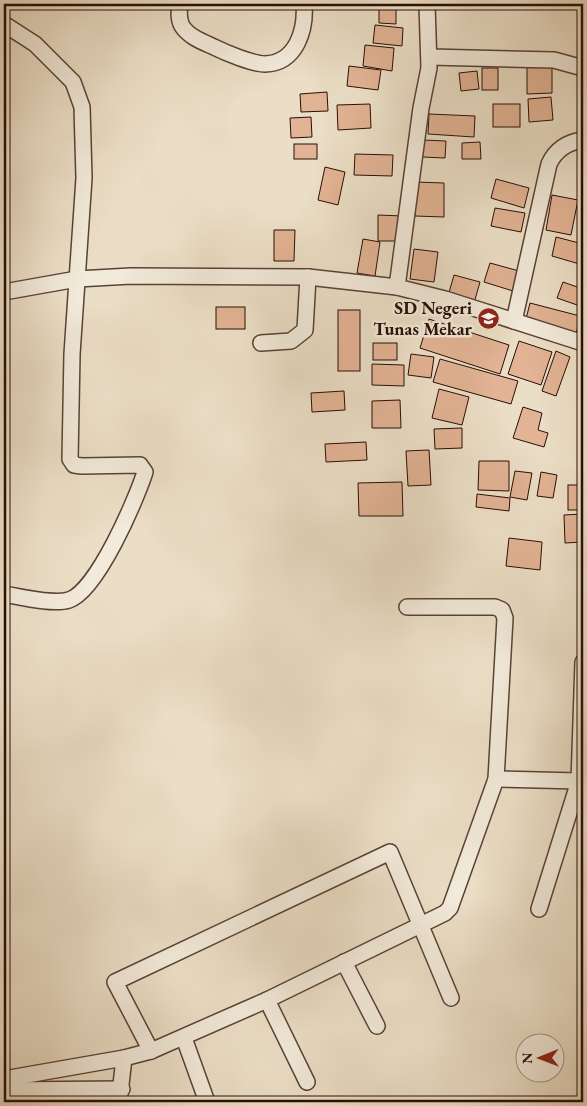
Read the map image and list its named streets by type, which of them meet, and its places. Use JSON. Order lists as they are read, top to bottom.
{
  "places": {
    "school or university": ["SD Negeri Tunas Mekar"]
  },
  "north": "left"
}
